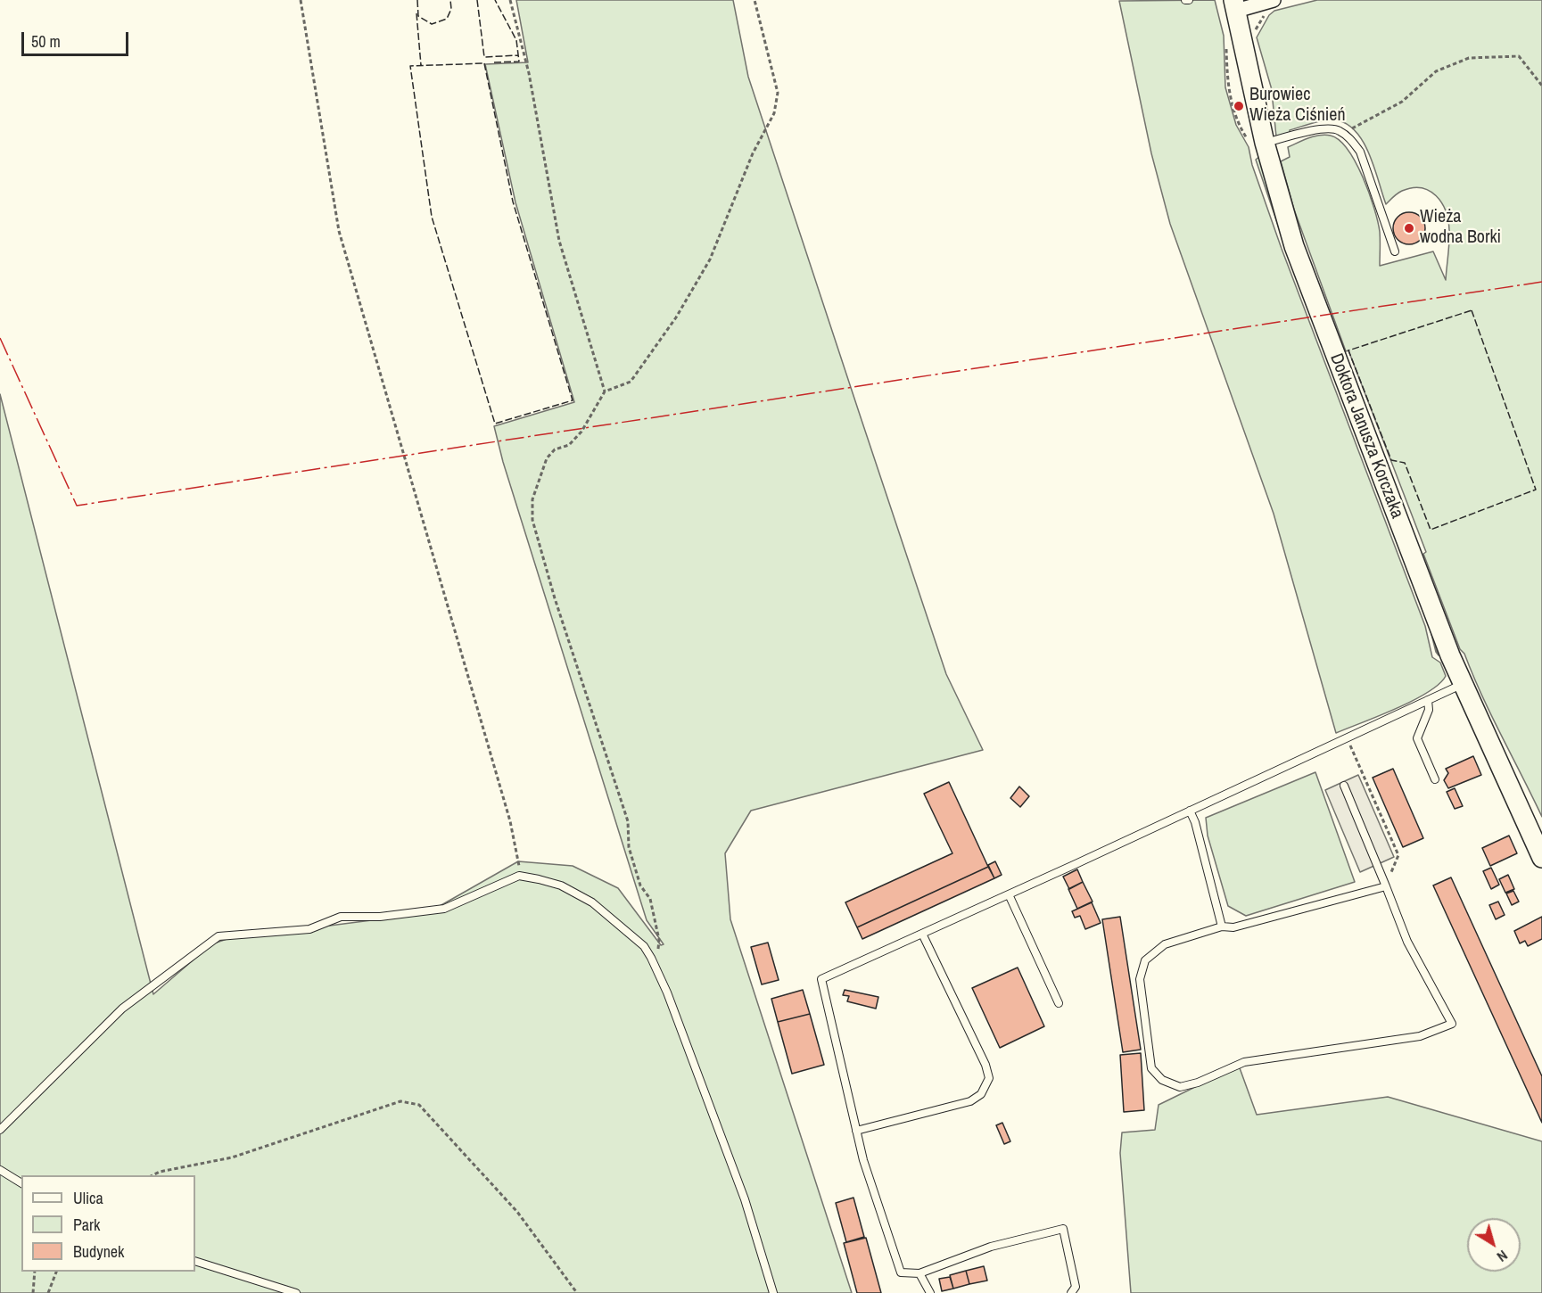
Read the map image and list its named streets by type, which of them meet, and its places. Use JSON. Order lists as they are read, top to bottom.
{
  "streets": {
    "street": ["Doktora Janusza Korczaka"]
  },
  "places": ["Burowiec Wieża Ciśnień", "Wieża wodna Borki"],
  "legend": ["Ulica", "Park", "Budynek"],
  "scale_bar": "50 m",
  "north": "bottom right"
}
